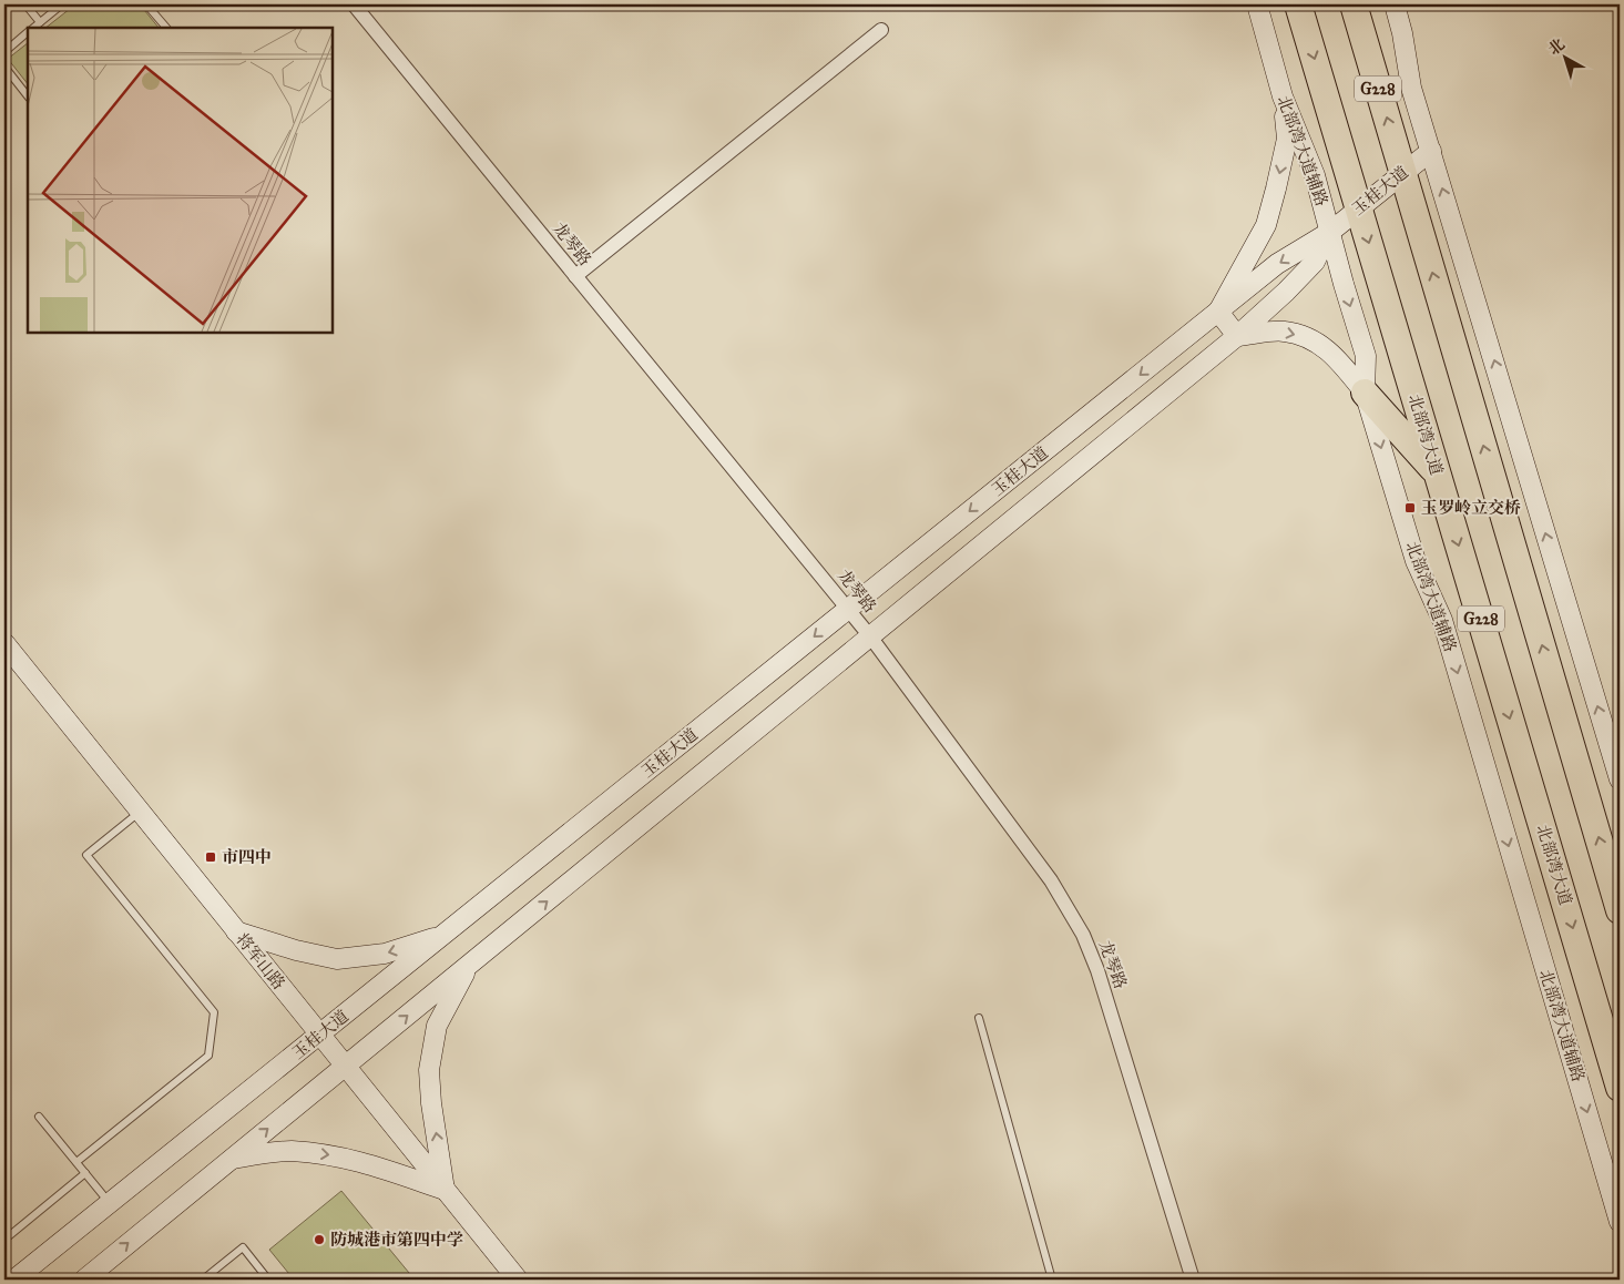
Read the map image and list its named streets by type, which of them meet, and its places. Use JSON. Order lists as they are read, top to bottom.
{
  "streets": {
    "highway": ["G228", "北部湾大道"],
    "main road": ["北部湾大道辅路", "玉桂大道", "将军山路"],
    "street": ["龙琴路"]
  },
  "crossings": [
    ["G228", "玉桂大道"],
    ["北部湾大道辅路", "玉桂大道"],
    ["玉桂大道", "龙琴路"],
    ["玉桂大道", "北部湾大道"],
    ["玉桂大道", "将军山路"]
  ],
  "places": {
    "transit": ["玉罗岭立交桥", "市四中"],
    "other": ["防城港市第四中学"]
  },
  "north": "top left"
}
